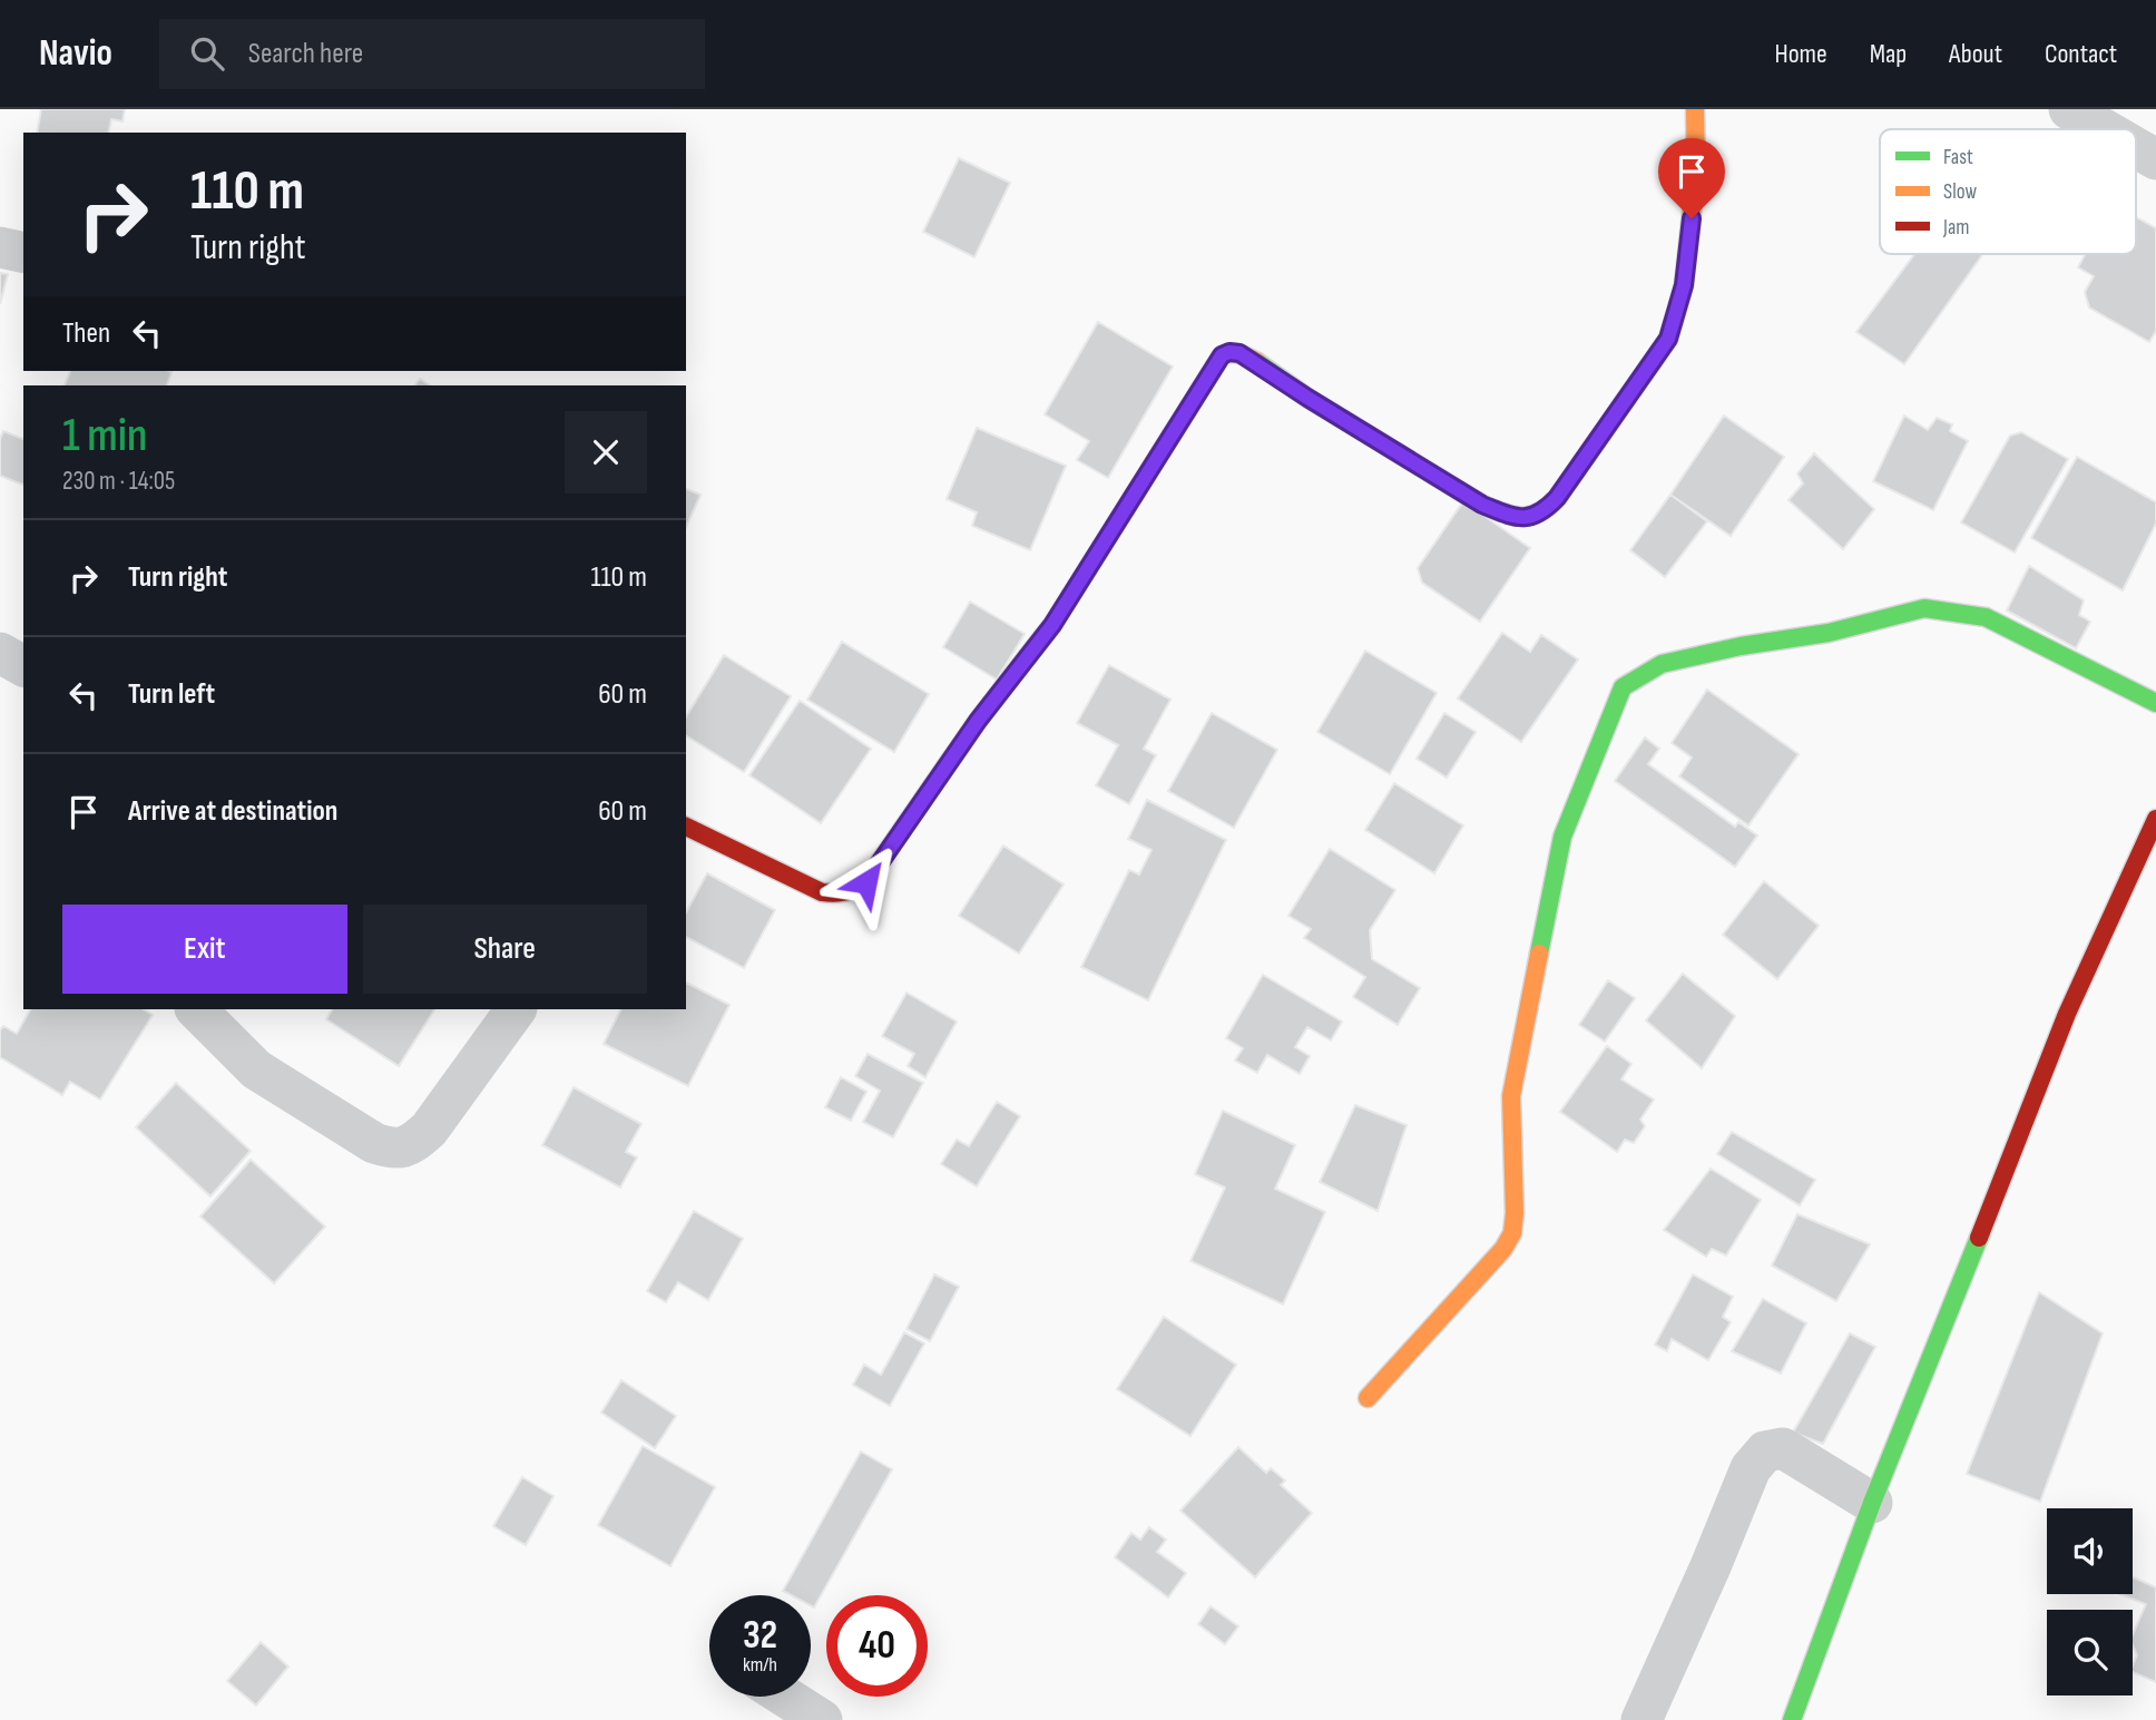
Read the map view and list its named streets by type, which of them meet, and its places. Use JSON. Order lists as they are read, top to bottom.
{
  "legend": ["Fast", "Slow", "Jam"],
  "page": {
    "header": "Navio",
    "search": "Search here",
    "nav": [
      "Home",
      "Map",
      "About",
      "Contact"
    ],
    "turn": ["110 m", "Turn right"],
    "then": "Then",
    "heading": ["1 min", "230 m · 14:05"],
    "list": [
      {
        "name": "Turn right",
        "value": "110 m"
      },
      {
        "name": "Turn left",
        "value": "60 m"
      },
      {
        "name": "Arrive at destination",
        "value": "60 m"
      }
    ],
    "buttons": ["Exit", "Share"],
    "speed": "32 km/h",
    "limit": "40"
  }
}
